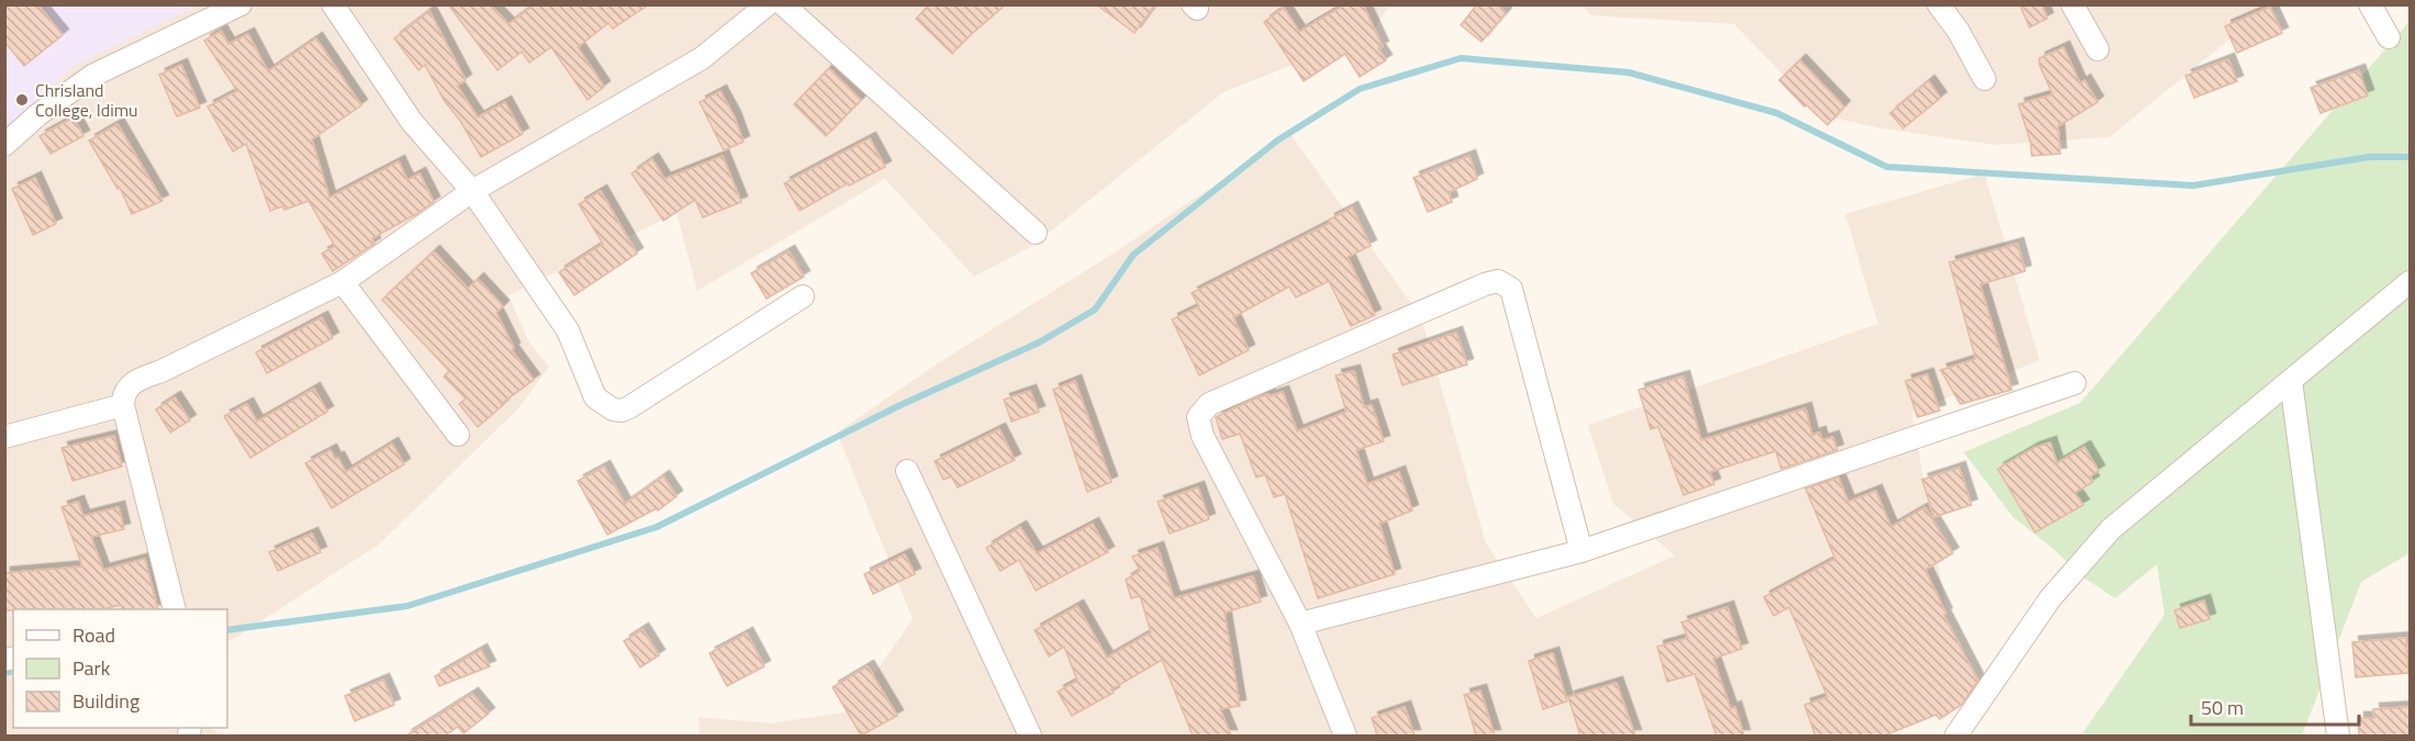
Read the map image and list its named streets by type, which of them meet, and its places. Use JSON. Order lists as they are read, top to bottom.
{
  "places": ["Chrisland College, Idimu"],
  "legend": ["Road", "Park", "Building"],
  "scale_bar": "50 m"
}
